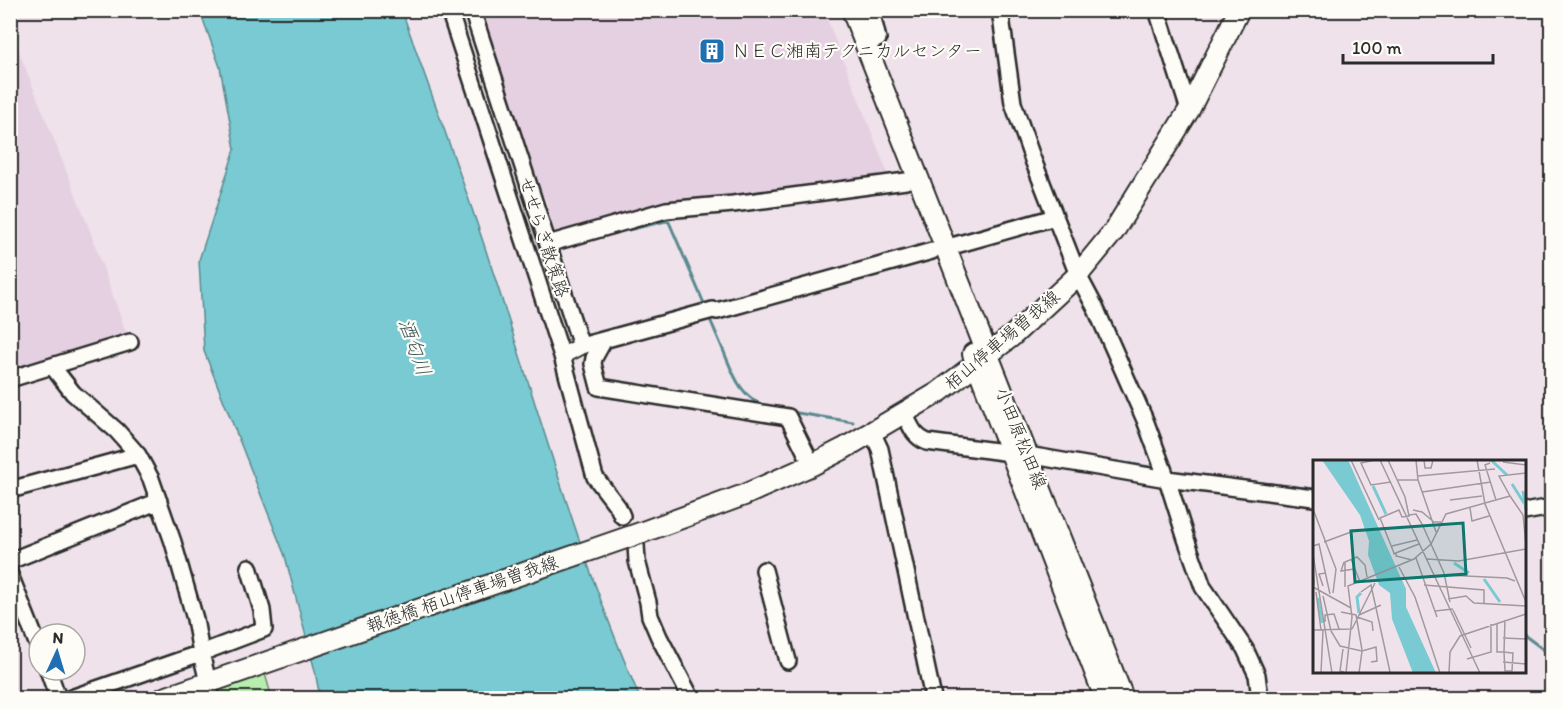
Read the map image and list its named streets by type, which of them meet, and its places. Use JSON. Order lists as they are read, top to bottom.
{
  "streets": {
    "main road": ["栢山停車場曽我線", "小田原松田線", "報徳橋 栢山停車場曽我線"],
    "street": ["せせらぎ散策路"]
  },
  "crossings": [
    ["栢山停車場曽我線", "小田原松田線"],
    ["栢山停車場曽我線", "報徳橋 栢山停車場曽我線"]
  ],
  "water": ["酒匂川"],
  "places": {
    "building": ["ＮＥＣ湘南テクニカルセンター"]
  },
  "scale_bar": "100 m",
  "north": "top"
}
